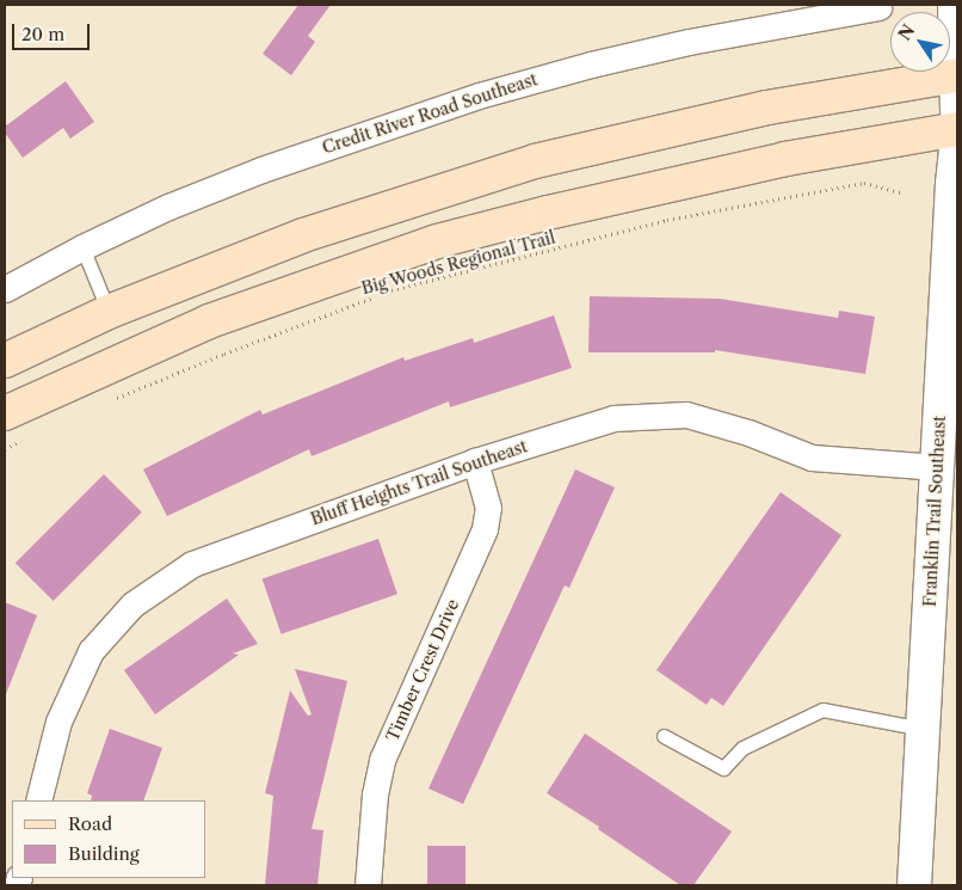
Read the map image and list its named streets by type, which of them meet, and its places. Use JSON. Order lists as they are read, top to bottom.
{
  "streets": {
    "street": [
      "Credit River Road Southeast",
      "Bluff Heights Trail Southeast",
      "Franklin Trail Southeast",
      "Timber Crest Drive"
    ],
    "path": ["Big Woods Regional Trail"]
  },
  "crossings": [
    ["Bluff Heights Trail Southeast", "Franklin Trail Southeast"],
    ["Bluff Heights Trail Southeast", "Timber Crest Drive"]
  ],
  "legend": ["Road", "Building"],
  "scale_bar": "20 m",
  "north": "top left"
}
